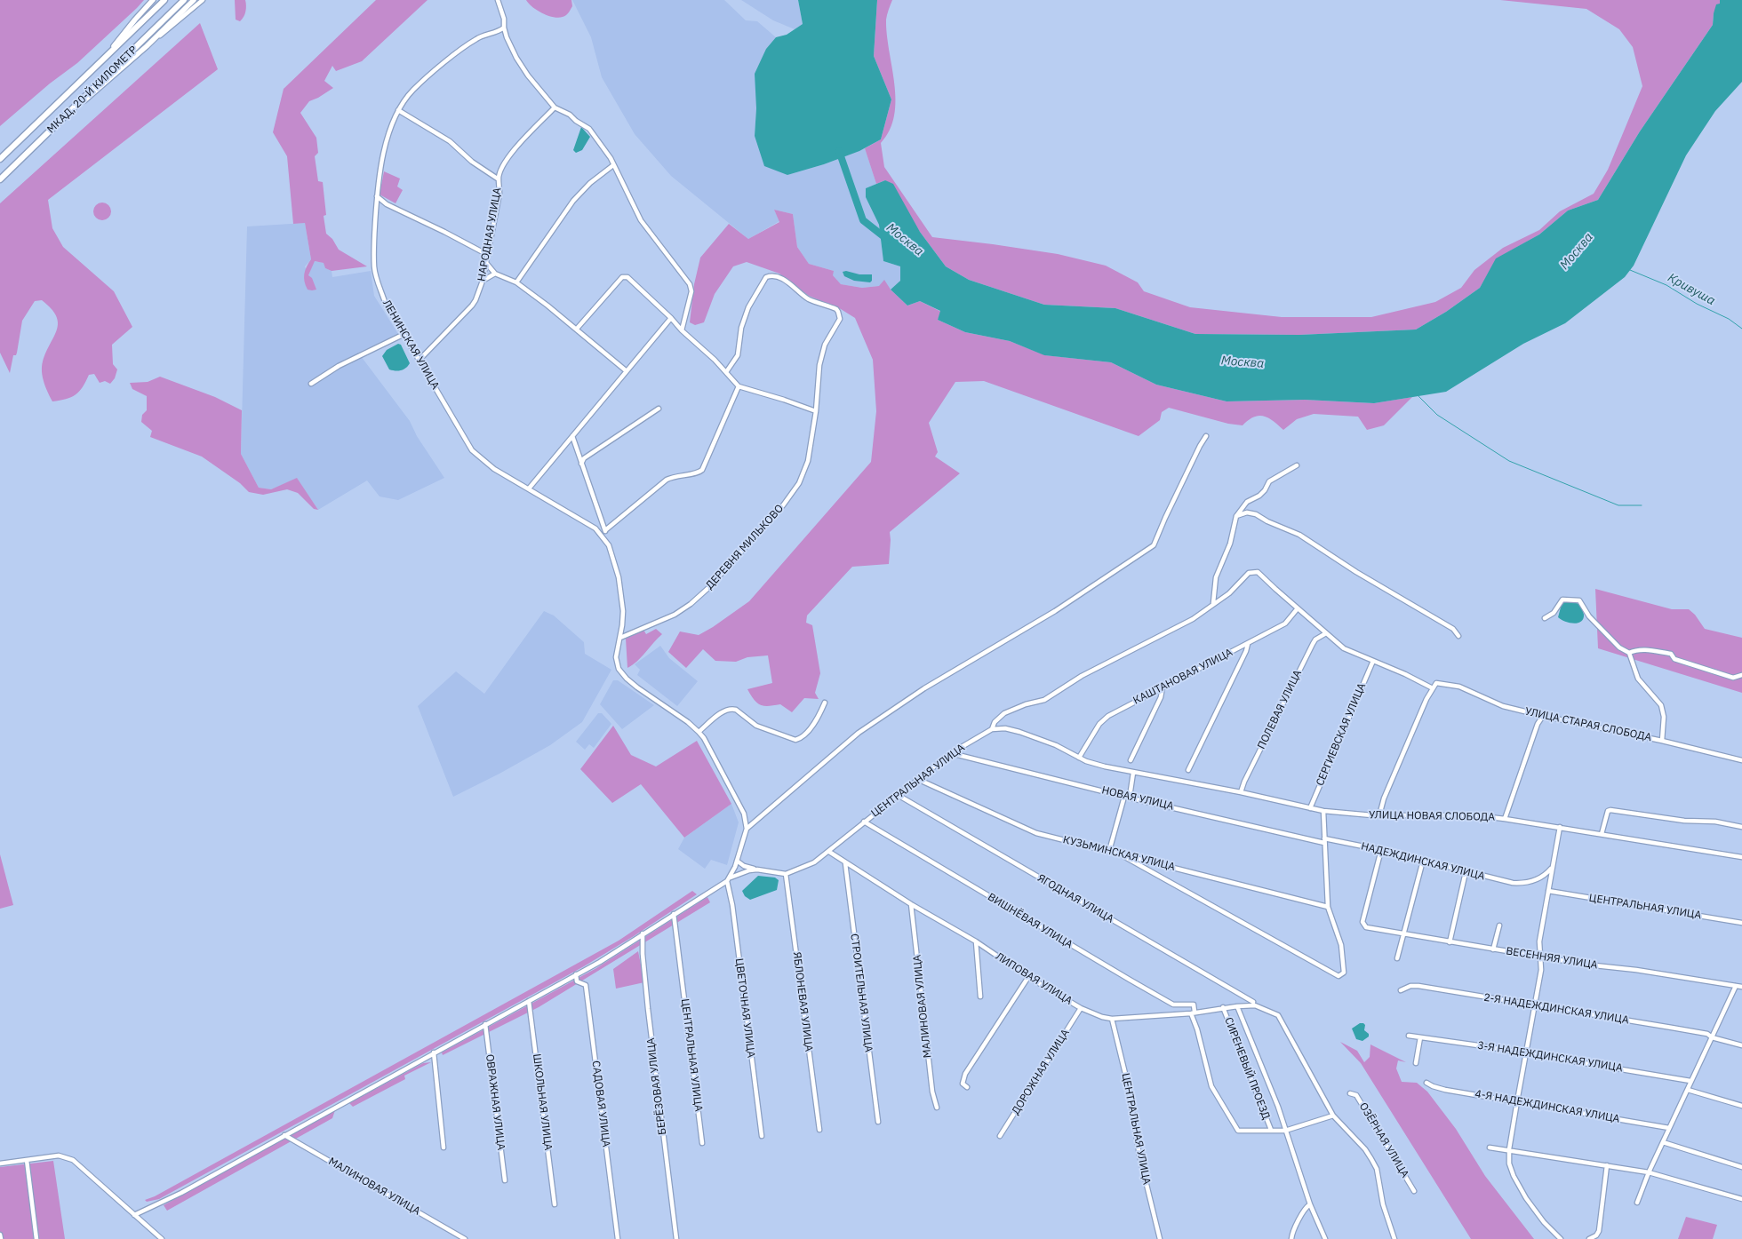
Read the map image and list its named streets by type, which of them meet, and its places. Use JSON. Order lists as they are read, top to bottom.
{
  "streets": {
    "highway": ["МКАД, 20-Й КИЛОМЕТР"],
    "street": [
      "НАРОДНАЯ УЛИЦА",
      "ЛЕНИНСКАЯ УЛИЦА",
      "ДЕРЕВНЯ МИЛЬКОВО",
      "КАШТАНОВАЯ УЛИЦА",
      "ПОЛЕВАЯ УЛИЦА",
      "УЛИЦА СТАРАЯ СЛОБОДА",
      "СЕРГИЕВСКАЯ УЛИЦА",
      "ЦЕНТРАЛЬНАЯ УЛИЦА",
      "НОВАЯ УЛИЦА",
      "УЛИЦА НОВАЯ СЛОБОДА",
      "КУЗЬМИНСКАЯ УЛИЦА",
      "НАДЕЖДИНСКАЯ УЛИЦА",
      "ЯГОДНАЯ УЛИЦА",
      "ВИШНЁВАЯ УЛИЦА",
      "ВЕСЕННЯЯ УЛИЦА",
      "ЛИПОВАЯ УЛИЦА",
      "СТРОИТЕЛЬНАЯ УЛИЦА",
      "ЯБЛОНЕВАЯ УЛИЦА",
      "МАЛИНОВАЯ УЛИЦА",
      "ЦВЕТОЧНАЯ УЛИЦА",
      "2-Я НАДЕЖДИНСКАЯ УЛИЦА",
      "3-Я НАДЕЖДИНСКАЯ УЛИЦА",
      "СИРЕНЕВЫЙ ПРОЕЗД",
      "ДОРОЖНАЯ УЛИЦА",
      "БЕРЁЗОВАЯ УЛИЦА",
      "ОВРАЖНАЯ УЛИЦА",
      "ШКОЛЬНАЯ УЛИЦА",
      "САДОВАЯ УЛИЦА",
      "4-Я НАДЕЖДИНСКАЯ УЛИЦА",
      "ОЗЁРНАЯ УЛИЦА"
    ]
  },
  "crossings": [
    ["НАРОДНАЯ УЛИЦА", "ЛЕНИНСКАЯ УЛИЦА"],
    ["ЛЕНИНСКАЯ УЛИЦА", "ДЕРЕВНЯ МИЛЬКОВО"],
    ["ЦЕНТРАЛЬНАЯ УЛИЦА", "НОВАЯ УЛИЦА"],
    ["ЦЕНТРАЛЬНАЯ УЛИЦА", "КУЗЬМИНСКАЯ УЛИЦА"],
    ["ЦЕНТРАЛЬНАЯ УЛИЦА", "ЯГОДНАЯ УЛИЦА"],
    ["ЦЕНТРАЛЬНАЯ УЛИЦА", "ВИШНЁВАЯ УЛИЦА"],
    ["ЦЕНТРАЛЬНАЯ УЛИЦА", "ЛИПОВАЯ УЛИЦА"],
    ["ЦЕНТРАЛЬНАЯ УЛИЦА", "ЯБЛОНЕВАЯ УЛИЦА"],
    ["НОВАЯ УЛИЦА", "НАДЕЖДИНСКАЯ УЛИЦА"],
    ["НАДЕЖДИНСКАЯ УЛИЦА", "ВЕСЕННЯЯ УЛИЦА"],
    ["ВИШНЁВАЯ УЛИЦА", "ЛИПОВАЯ УЛИЦА"],
    ["ЛИПОВАЯ УЛИЦА", "СТРОИТЕЛЬНАЯ УЛИЦА"],
    ["ЛИПОВАЯ УЛИЦА", "МАЛИНОВАЯ УЛИЦА"],
    ["ЛИПОВАЯ УЛИЦА", "СИРЕНЕВЫЙ ПРОЕЗД"],
    ["ЛИПОВАЯ УЛИЦА", "ДОРОЖНАЯ УЛИЦА"]
  ],
  "water": ["Москва", "Кривуша"]
}
